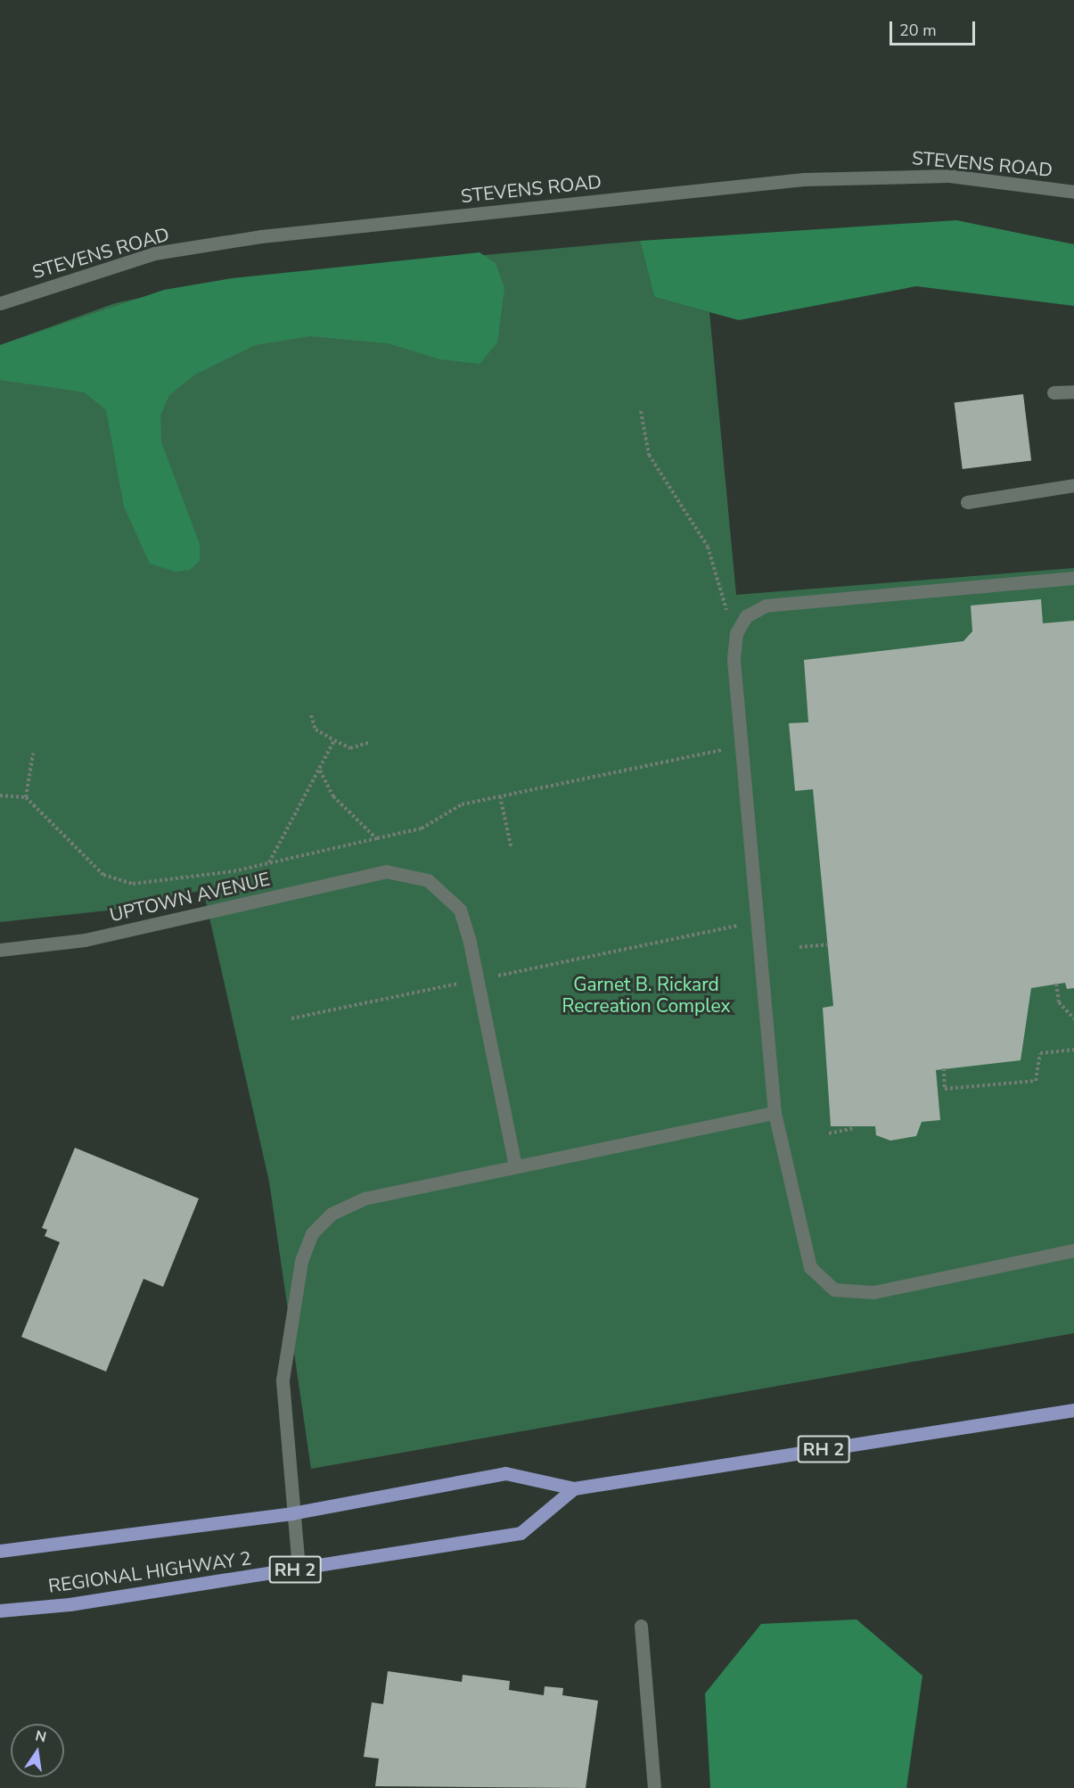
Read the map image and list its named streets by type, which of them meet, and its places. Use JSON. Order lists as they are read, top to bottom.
{
  "streets": {
    "main road": ["RH 2", "REGIONAL HIGHWAY 2"],
    "street": ["STEVENS ROAD", "UPTOWN AVENUE"]
  },
  "parks": ["Garnet B. Rickard Recreation Complex"],
  "scale_bar": "20 m",
  "north": "top"
}
